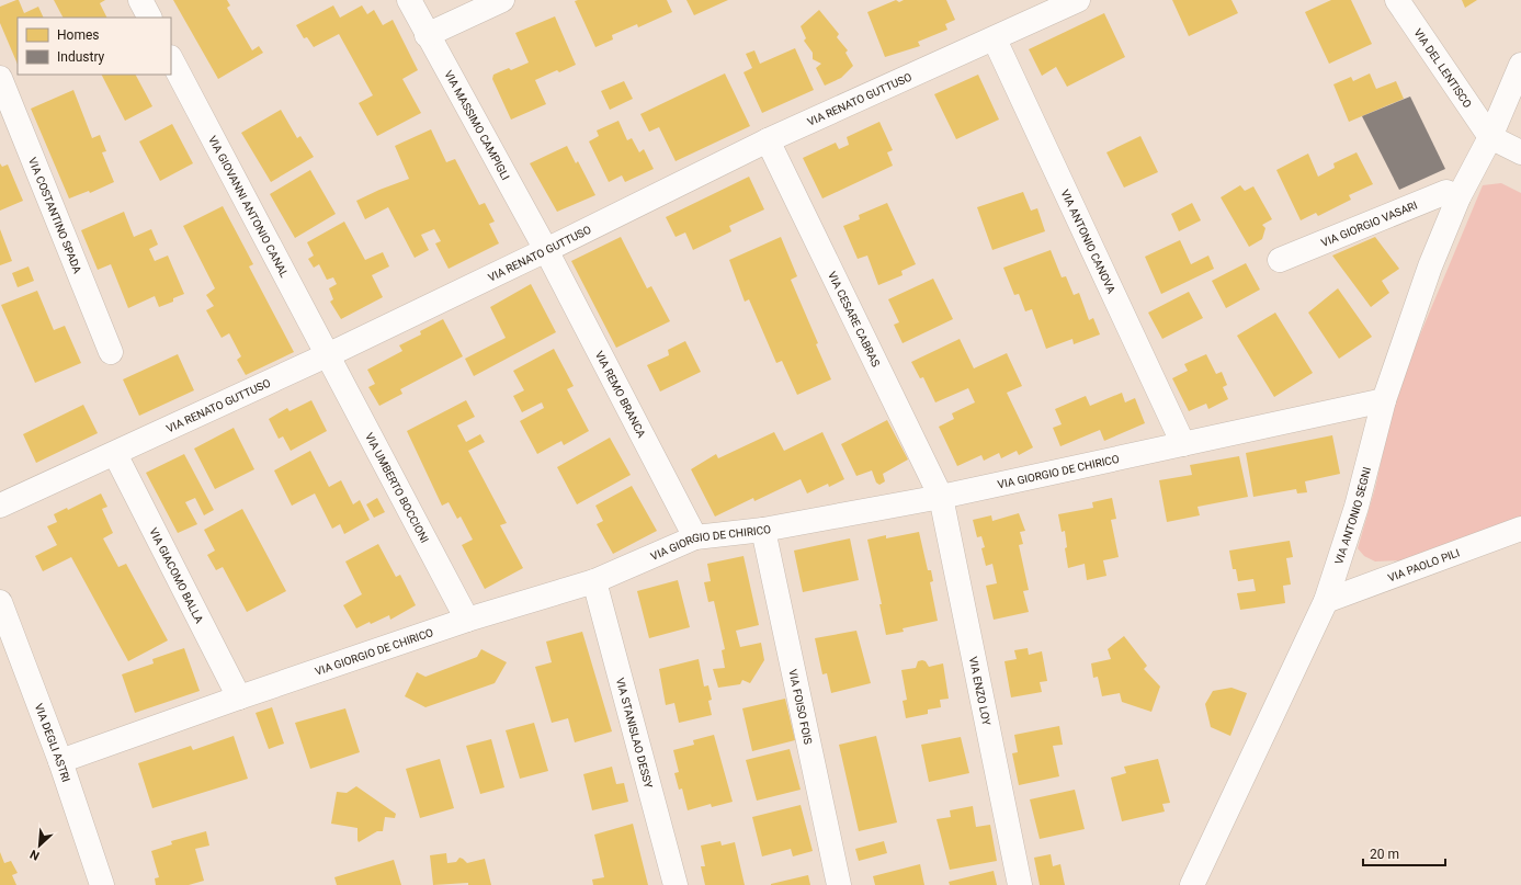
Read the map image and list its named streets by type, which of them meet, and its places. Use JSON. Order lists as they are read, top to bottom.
{
  "streets": {
    "street": [
      "VIA DEL LENTISCO",
      "VIA RENATO GUTTUSO",
      "VIA MASSIMO CAMPIGLI",
      "VIA GIOVANNI ANTONIO CANAL",
      "VIA COSTANTINO SPADA",
      "VIA GIORGIO VASARI",
      "VIA ANTONIO CANOVA",
      "VIA CESARE CABRAS",
      "VIA REMO BRANCA",
      "VIA GIORGIO DE CHIRICO",
      "VIA UMBERTO BOCCIONI",
      "VIA ANTONIO SEGNI",
      "VIA PAOLO PILI",
      "VIA GIACOMO BALLA",
      "VIA ENZO LOY",
      "VIA FOISO FOIS",
      "VIA STANISLAO DESSY",
      "VIA DEGLI ASTRI"
    ]
  },
  "crossings": [
    ["VIA DEL LENTISCO", "VIA ANTONIO SEGNI"],
    ["VIA RENATO GUTTUSO", "VIA MASSIMO CAMPIGLI"],
    ["VIA RENATO GUTTUSO", "VIA GIOVANNI ANTONIO CANAL"],
    ["VIA RENATO GUTTUSO", "VIA ANTONIO CANOVA"],
    ["VIA RENATO GUTTUSO", "VIA CESARE CABRAS"],
    ["VIA RENATO GUTTUSO", "VIA REMO BRANCA"],
    ["VIA RENATO GUTTUSO", "VIA UMBERTO BOCCIONI"],
    ["VIA RENATO GUTTUSO", "VIA GIACOMO BALLA"],
    ["VIA MASSIMO CAMPIGLI", "VIA REMO BRANCA"],
    ["VIA GIOVANNI ANTONIO CANAL", "VIA UMBERTO BOCCIONI"],
    ["VIA GIORGIO VASARI", "VIA ANTONIO SEGNI"],
    ["VIA ANTONIO CANOVA", "VIA GIORGIO DE CHIRICO"],
    ["VIA CESARE CABRAS", "VIA GIORGIO DE CHIRICO"],
    ["VIA CESARE CABRAS", "VIA ENZO LOY"],
    ["VIA REMO BRANCA", "VIA GIORGIO DE CHIRICO"],
    ["VIA GIORGIO DE CHIRICO", "VIA UMBERTO BOCCIONI"],
    ["VIA GIORGIO DE CHIRICO", "VIA ANTONIO SEGNI"],
    ["VIA GIORGIO DE CHIRICO", "VIA GIACOMO BALLA"],
    ["VIA GIORGIO DE CHIRICO", "VIA ENZO LOY"],
    ["VIA GIORGIO DE CHIRICO", "VIA FOISO FOIS"],
    ["VIA GIORGIO DE CHIRICO", "VIA STANISLAO DESSY"],
    ["VIA GIORGIO DE CHIRICO", "VIA DEGLI ASTRI"],
    ["VIA ANTONIO SEGNI", "VIA PAOLO PILI"]
  ],
  "legend": ["Homes", "Industry"],
  "scale_bar": "20 m",
  "north": "bottom left"
}
